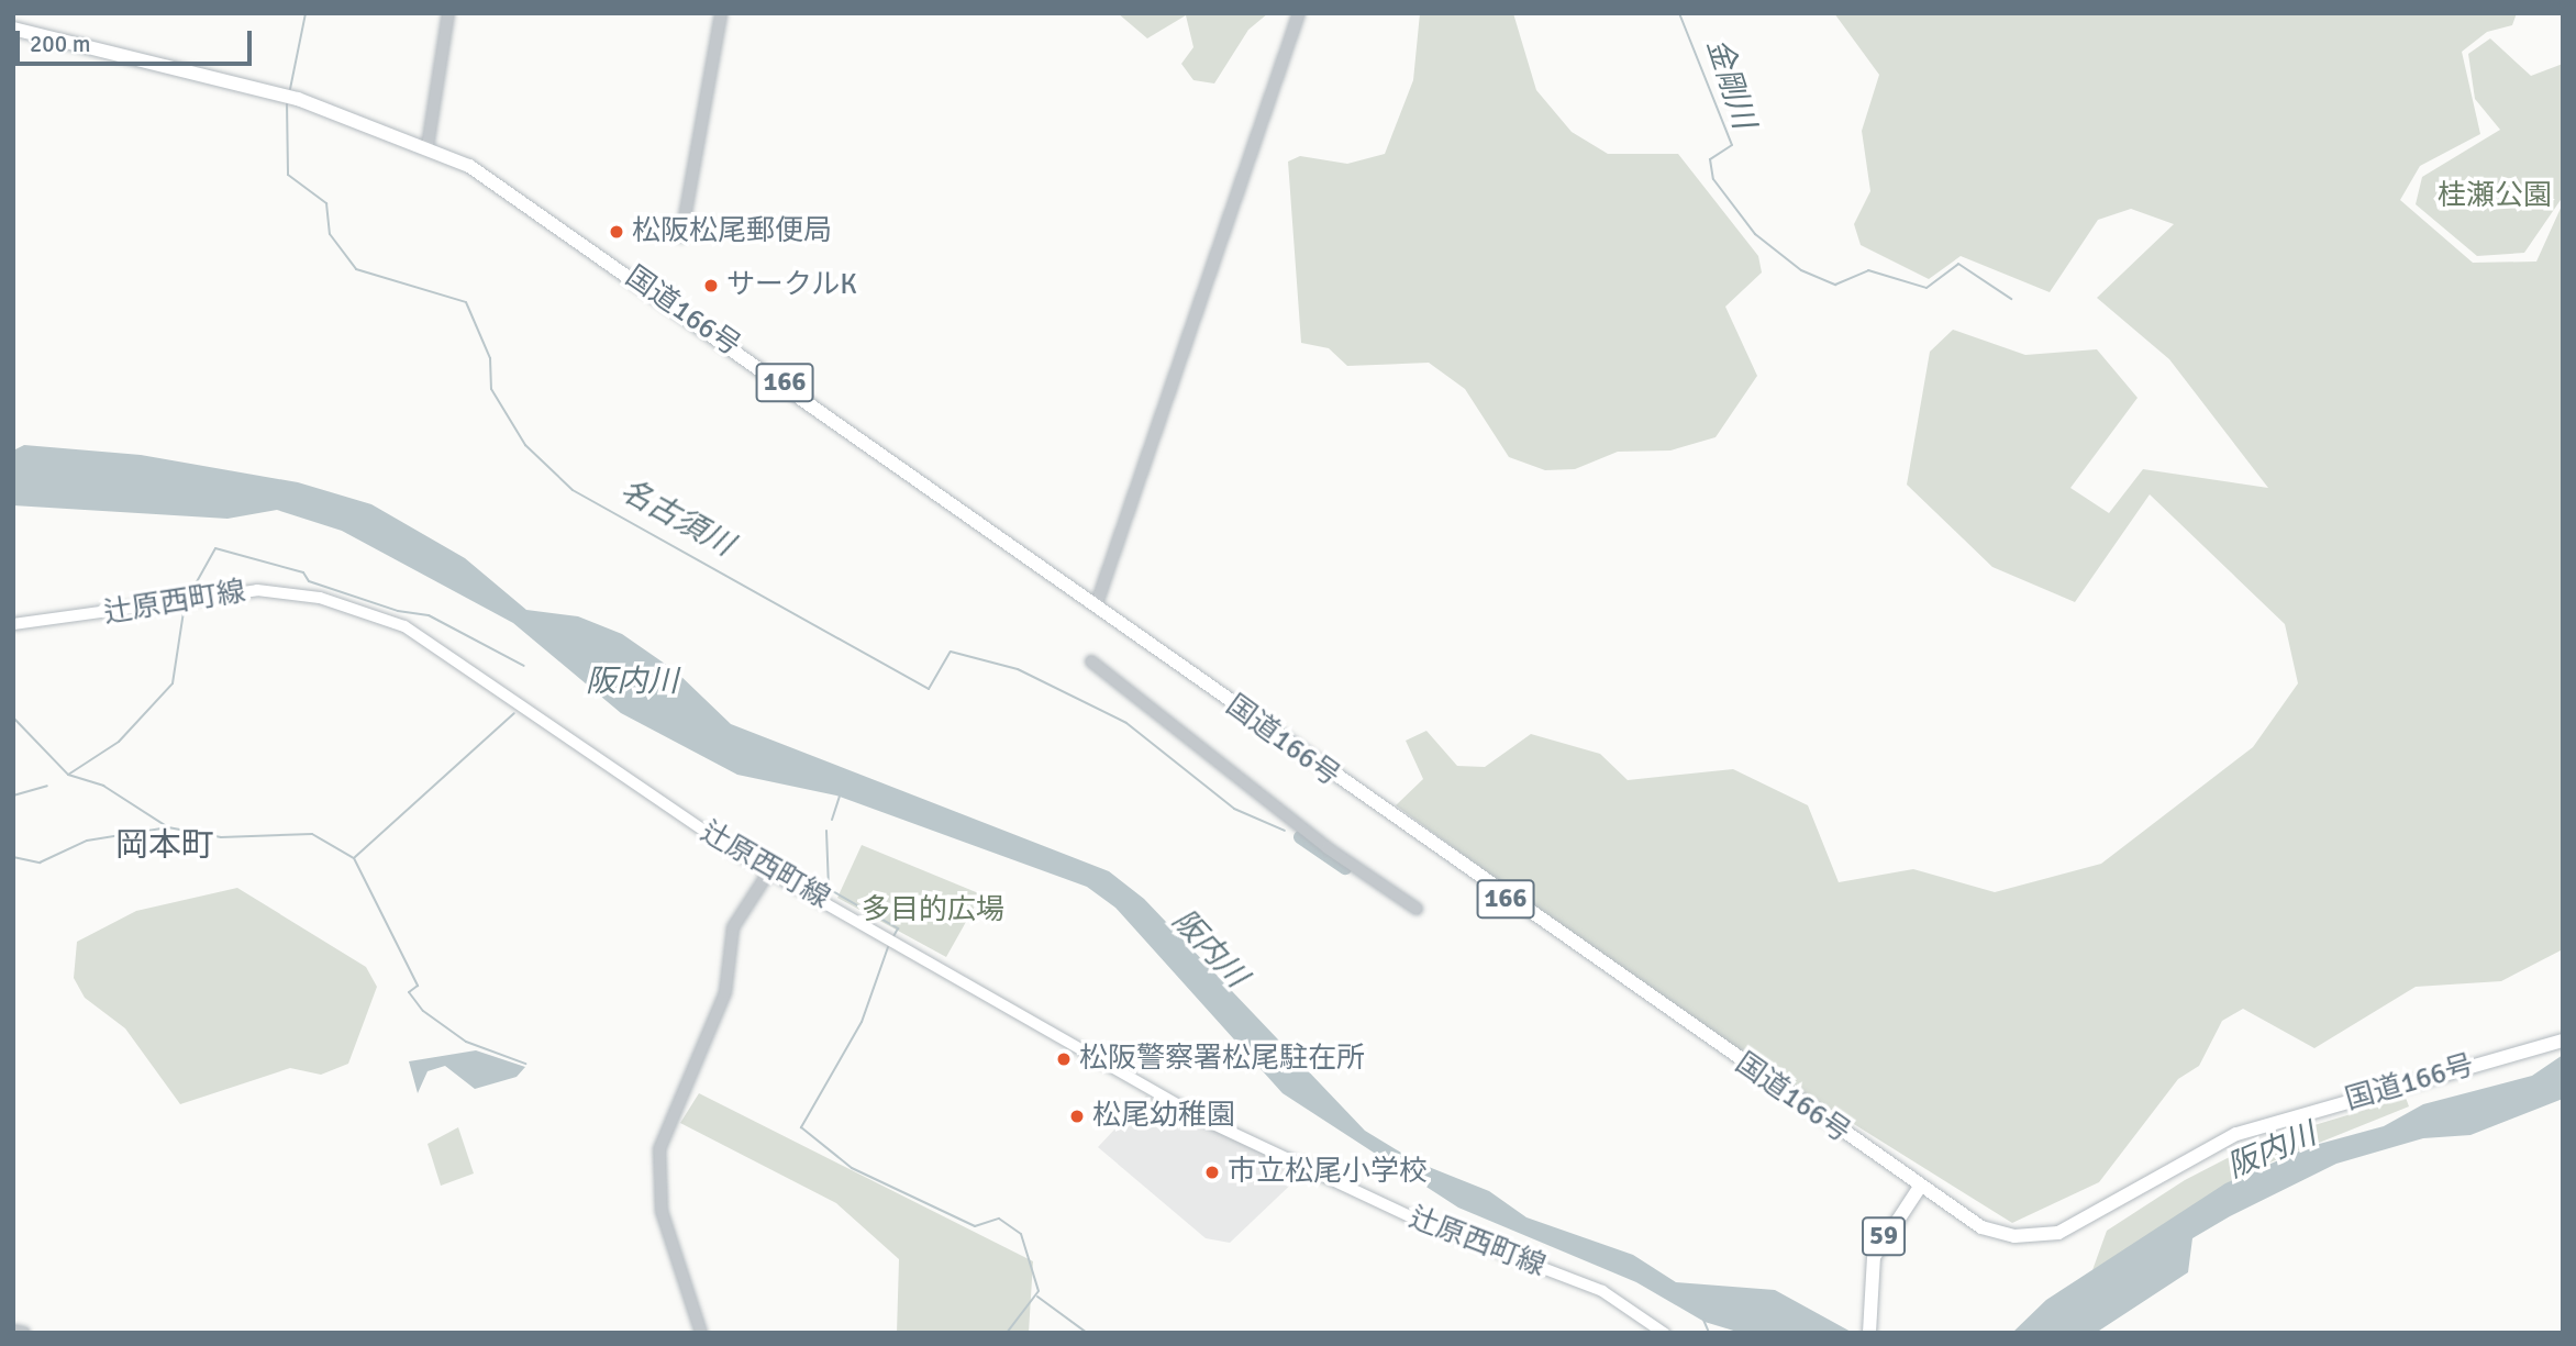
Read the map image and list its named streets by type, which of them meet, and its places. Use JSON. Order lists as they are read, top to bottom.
{
  "streets": {
    "main road": [
      "国道166号",
      "166",
      "辻原西町線",
      "59"
    ]
  },
  "crossings": [
    ["国道166号", "59"]
  ],
  "districts": ["岡本町"],
  "water": ["金剛川", "名古須川", "阪内川"],
  "parks": ["桂瀬公園", "多目的広場"],
  "places": [
    "松阪松尾郵便局",
    "サークルK",
    "松阪警察署松尾駐在所",
    "松尾幼稚園",
    "市立松尾小学校"
  ],
  "scale_bar": "200 m"
}
